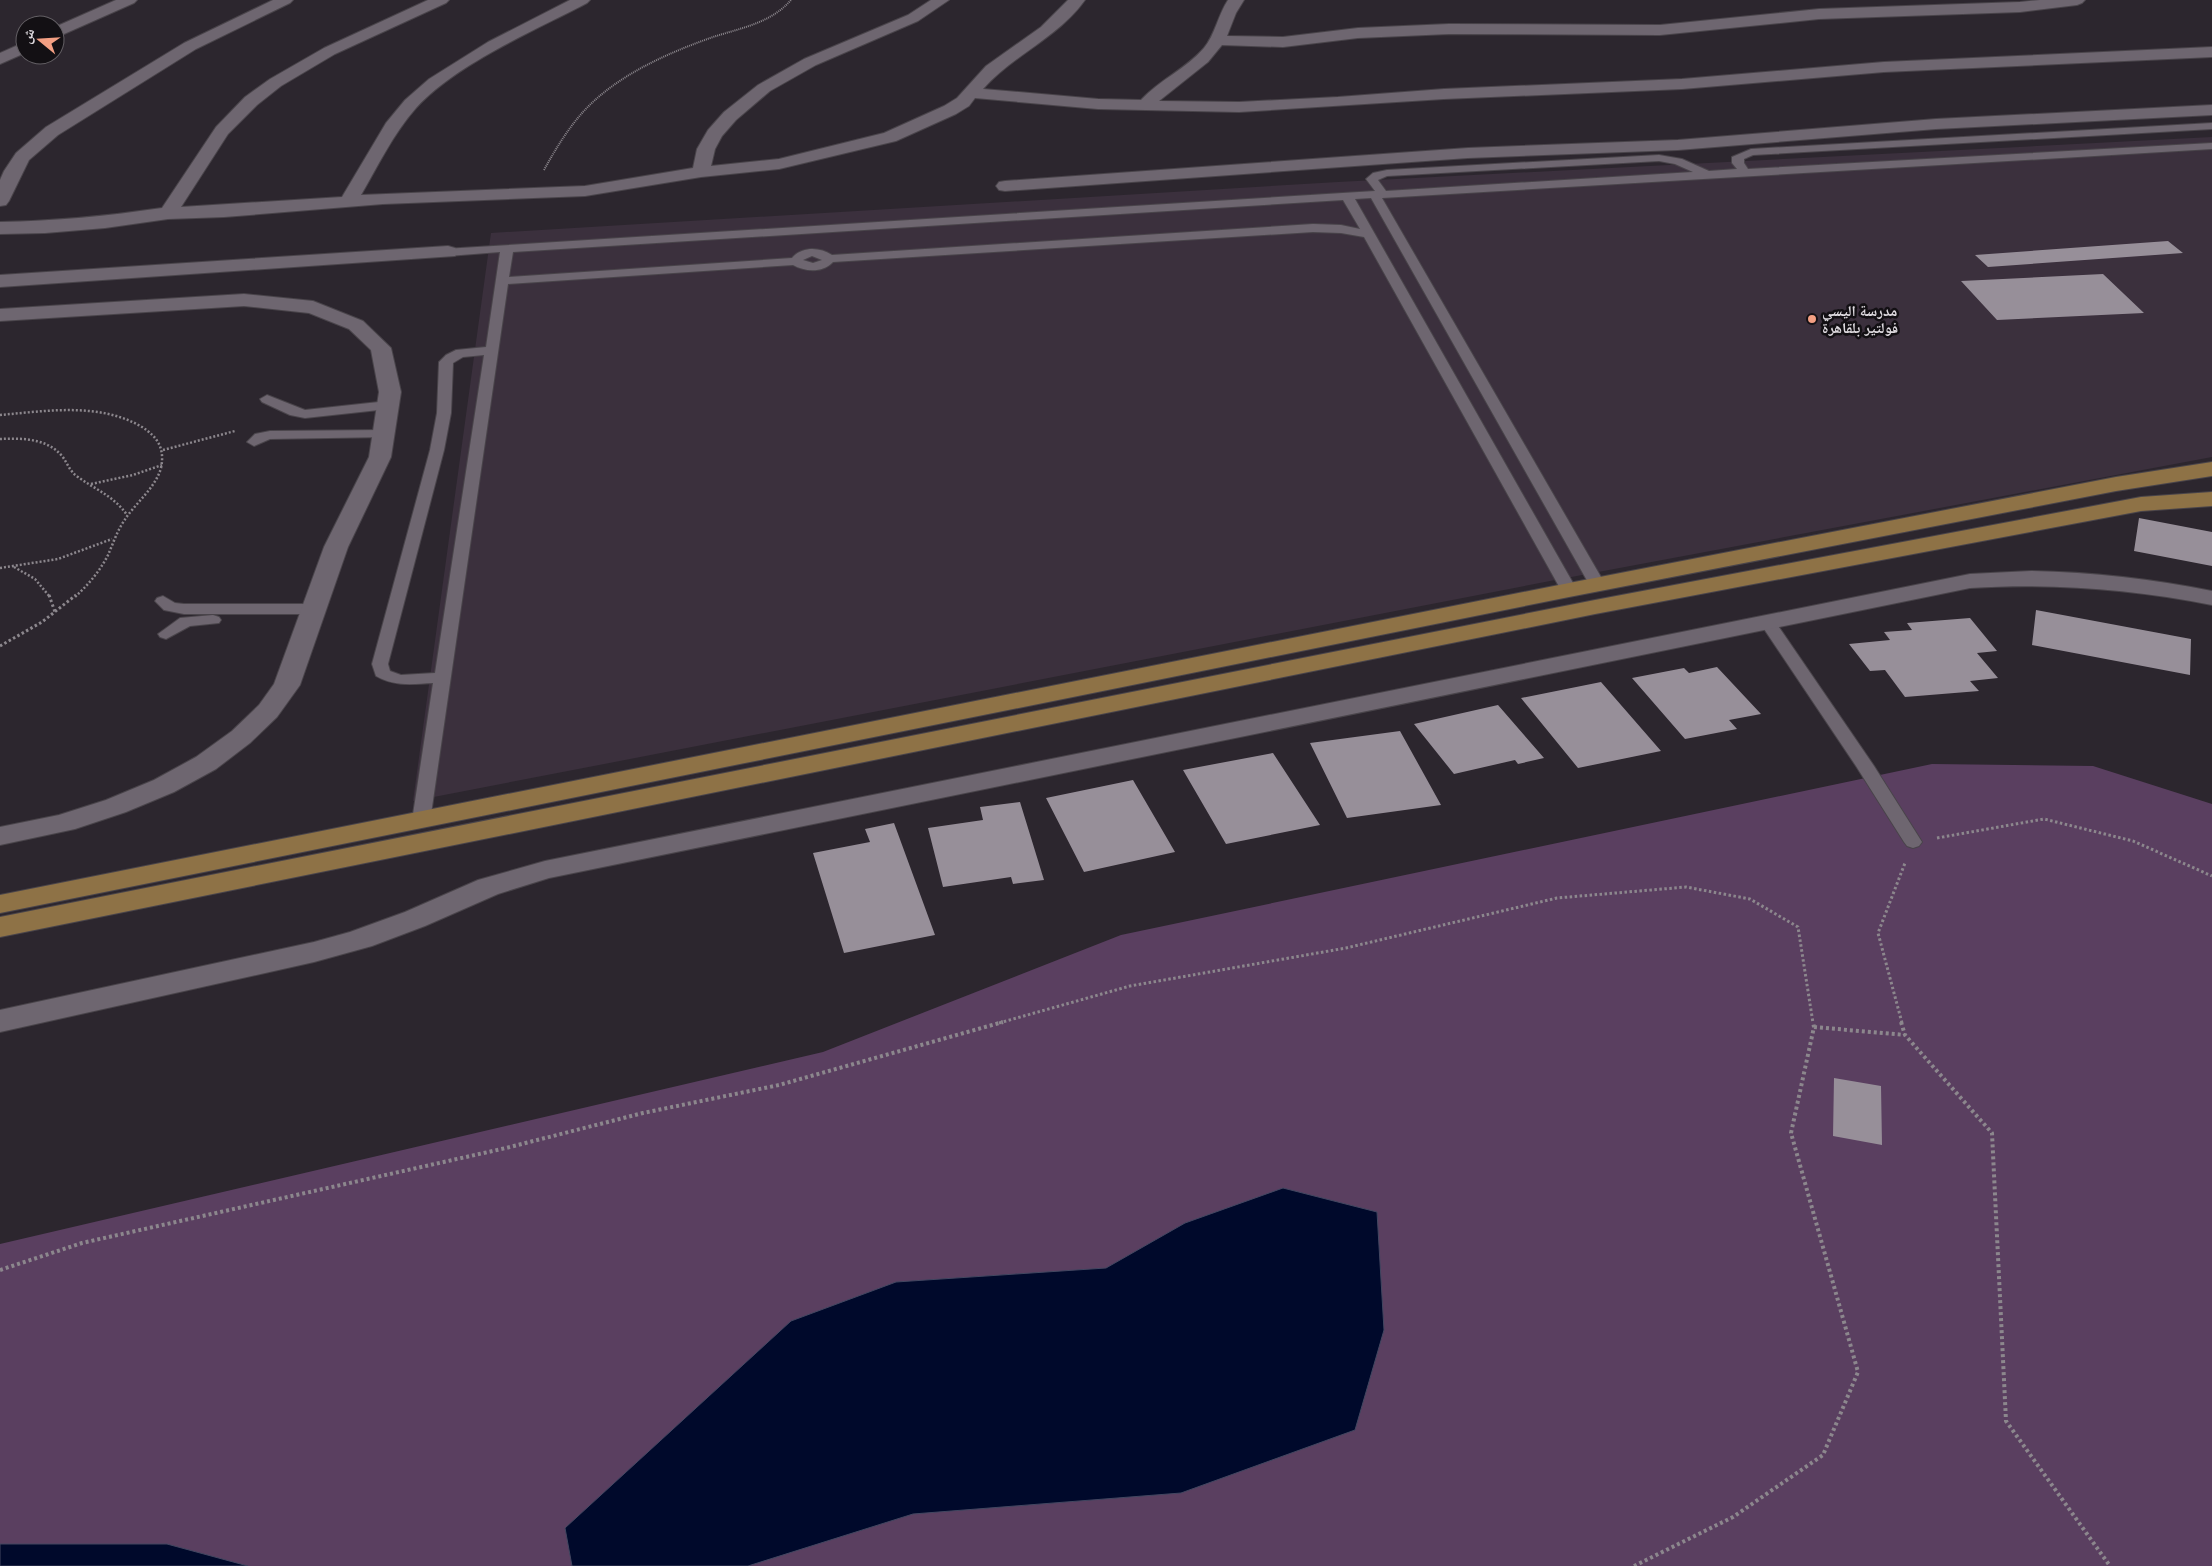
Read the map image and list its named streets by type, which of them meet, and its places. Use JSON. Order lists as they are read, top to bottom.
{
  "places": ["مدرسة اليسي فولتير بلقاهرة"],
  "north": "left"
}
